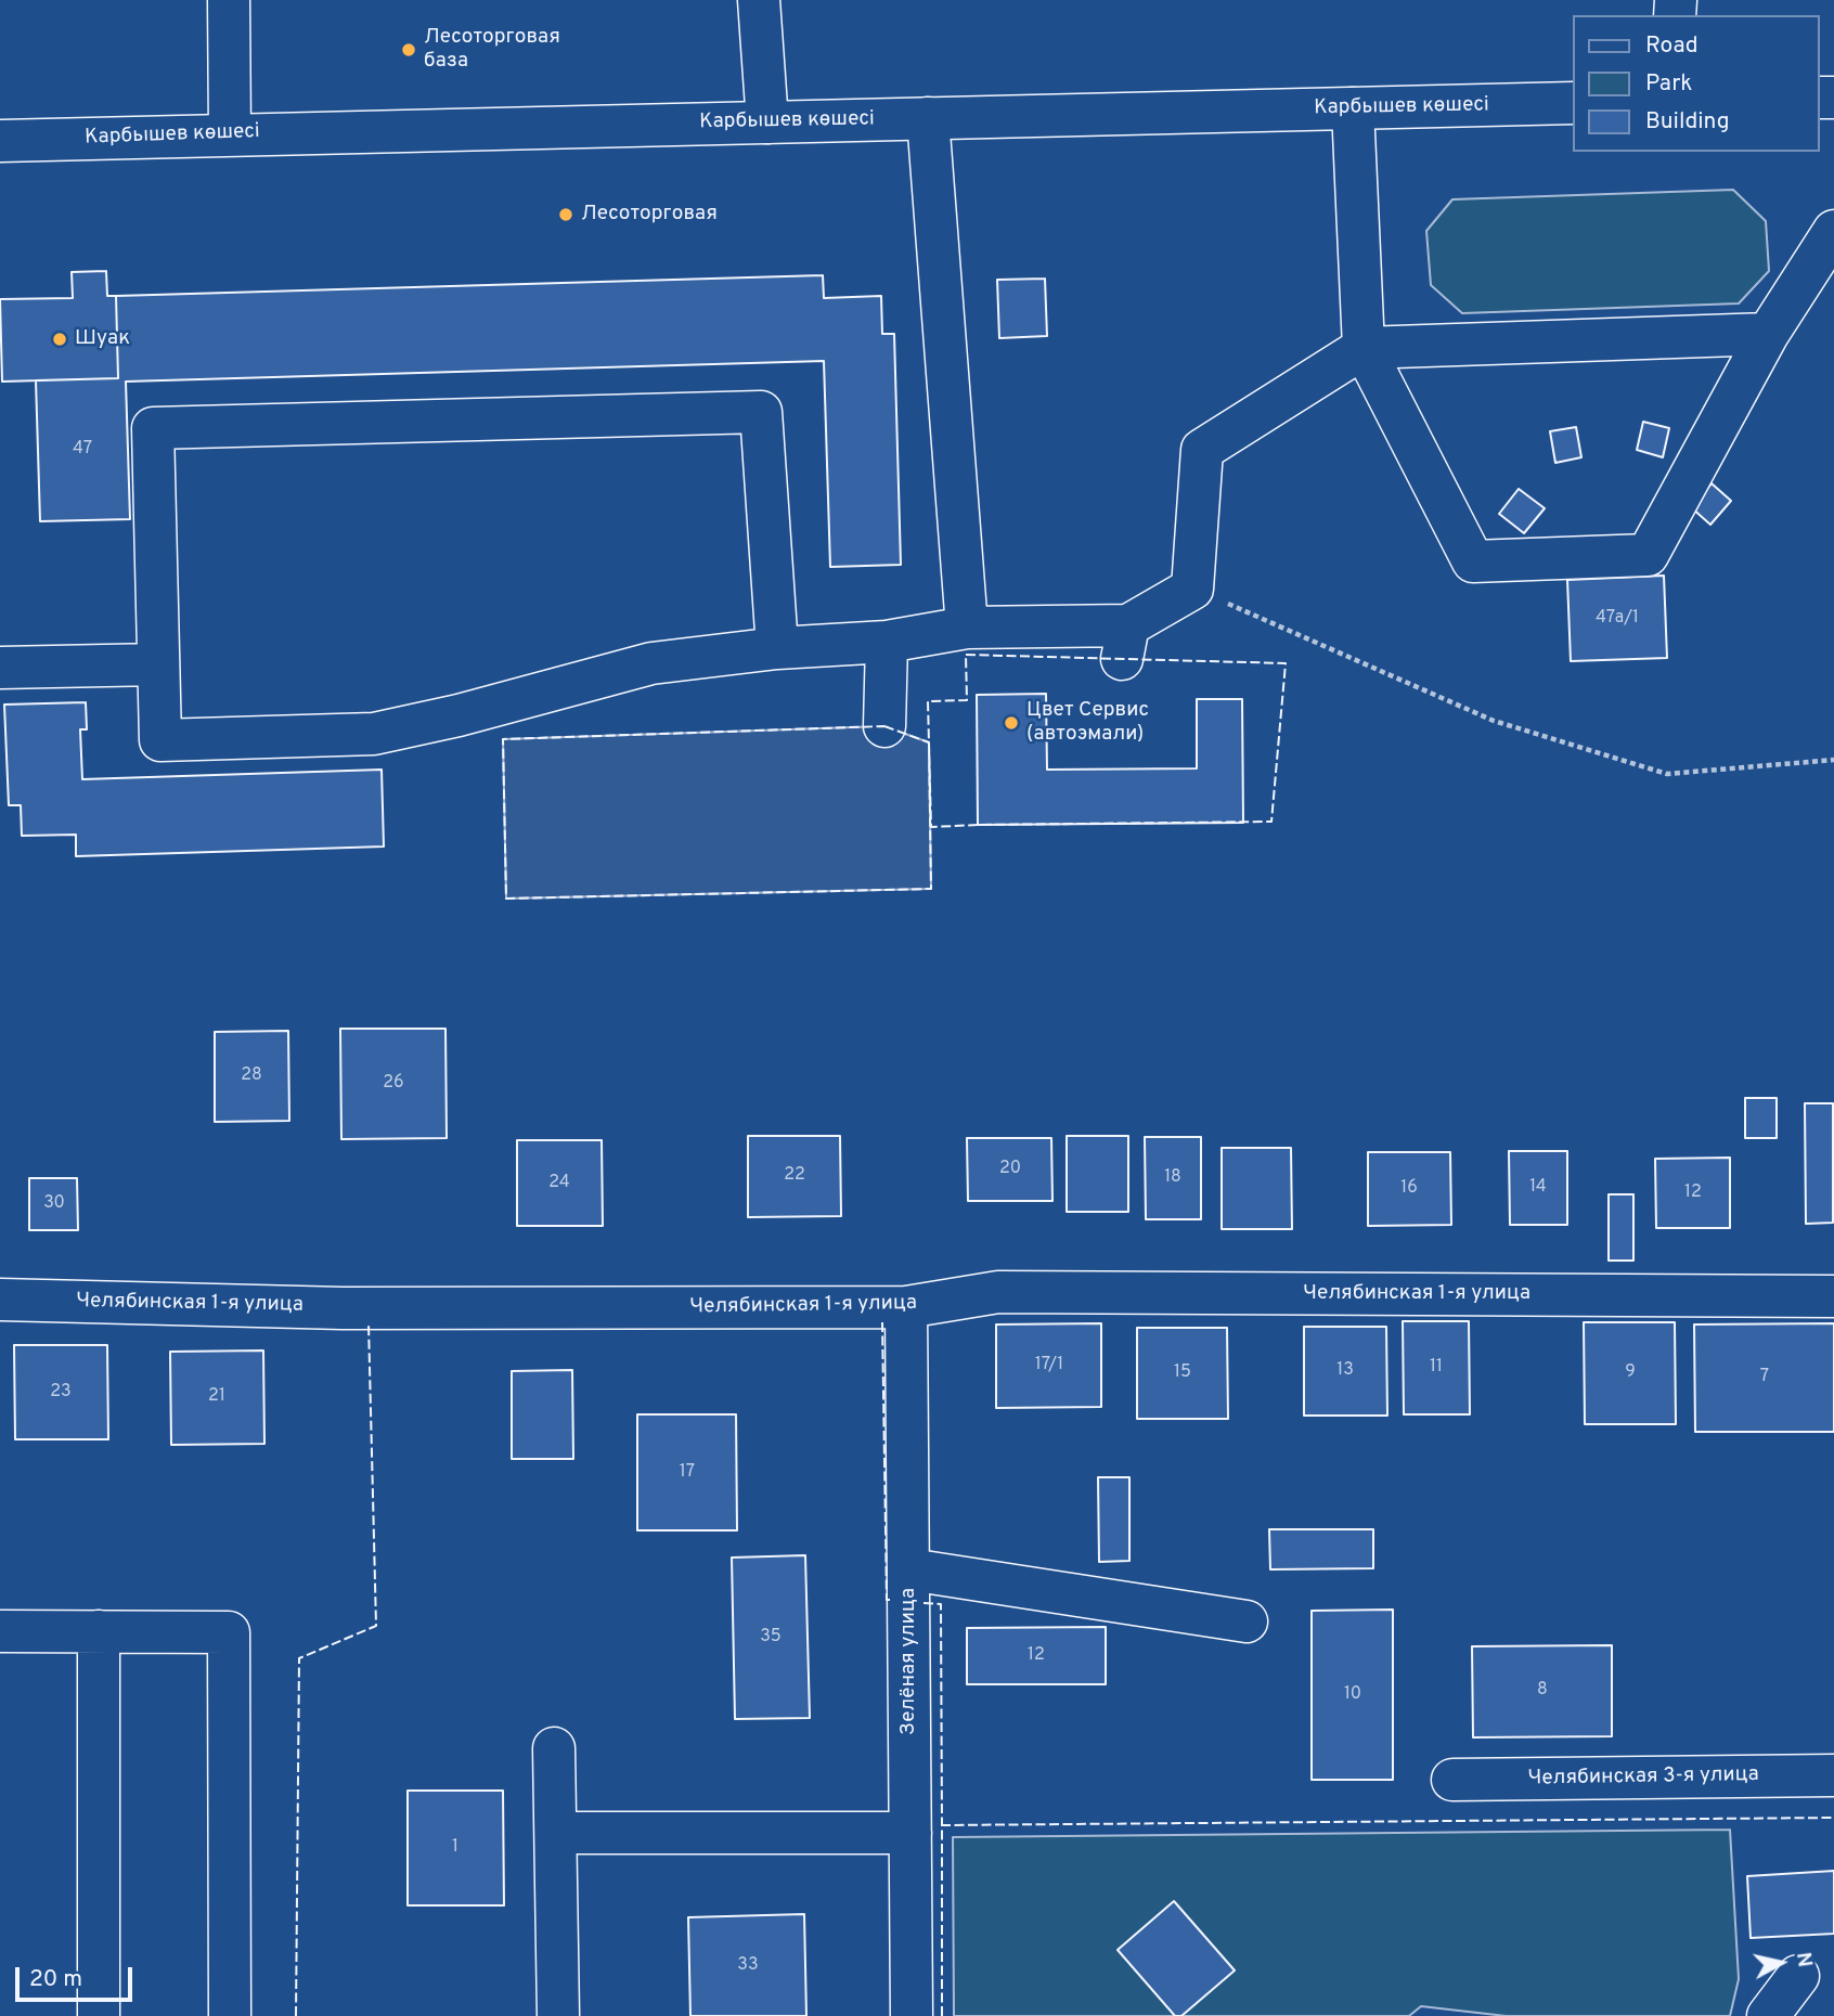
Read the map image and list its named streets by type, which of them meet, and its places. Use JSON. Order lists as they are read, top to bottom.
{
  "streets": {
    "street": [
      "Карбышев көшесі",
      "Челябинская 1-я улица",
      "Зелёная улица",
      "Челябинская 3-я улица"
    ]
  },
  "crossings": [
    ["Челябинская 1-я улица", "Зелёная улица"]
  ],
  "places": [
    "Лесоторговая база",
    "Лесоторговая",
    "Шуак",
    "Цвет Сервис (автоэмали)"
  ],
  "house_numbers": [
    "47",
    "47а/1",
    "28",
    "26",
    "20",
    "22",
    "18",
    "24",
    "14",
    "16",
    "12",
    "30",
    "17/1",
    "11",
    "13",
    "15",
    "9",
    "7",
    "23",
    "21",
    "17",
    "35",
    "12",
    "8",
    "10",
    "1",
    "33"
  ],
  "legend": ["Road", "Park", "Building"],
  "scale_bar": "20 m",
  "north": "right"
}
